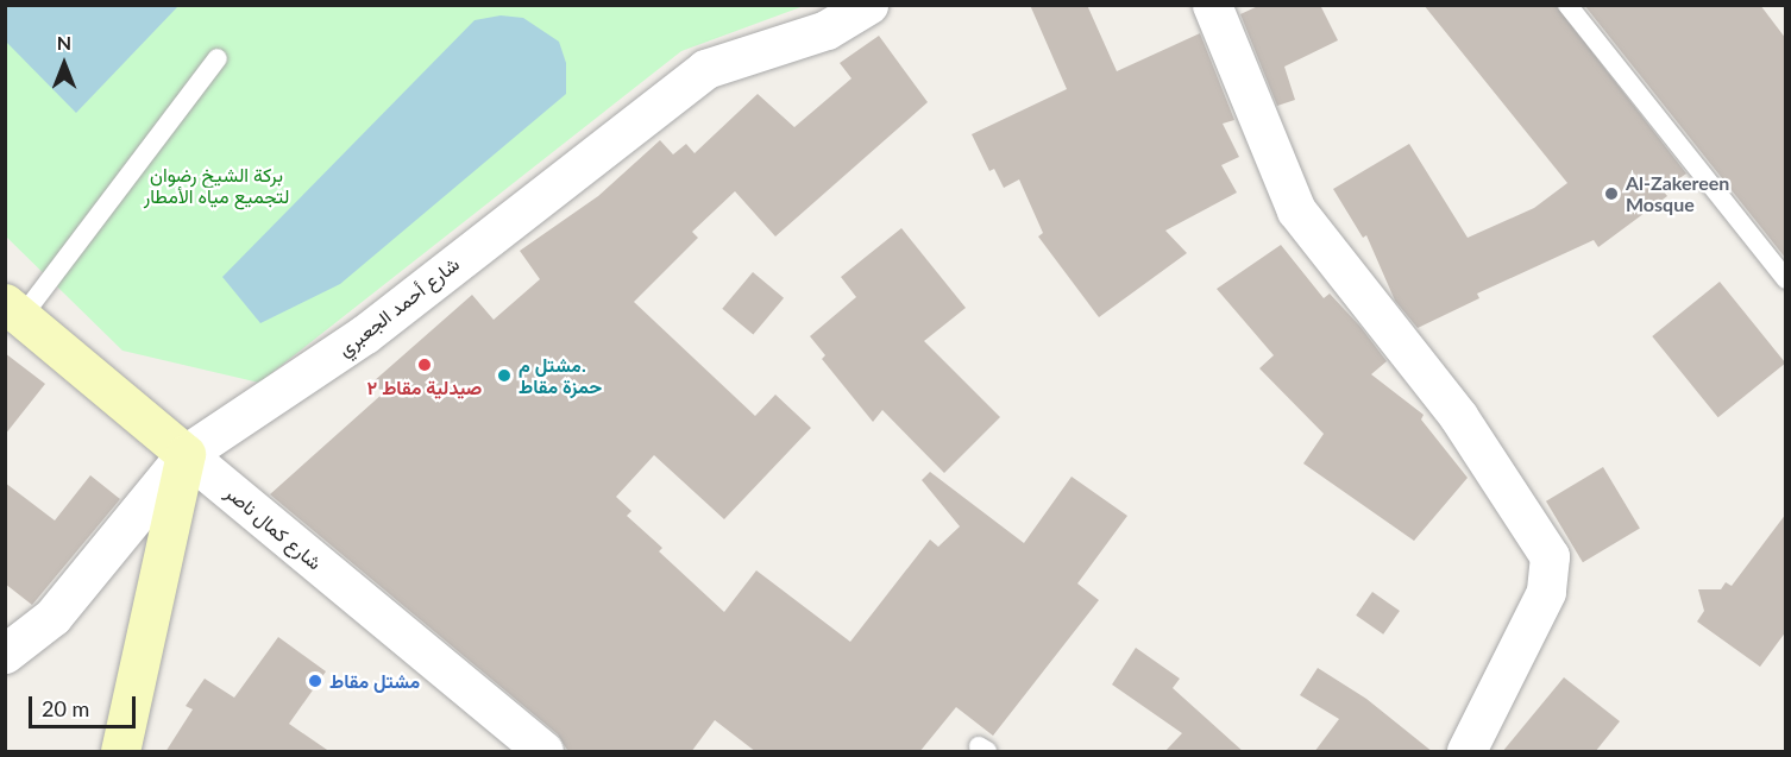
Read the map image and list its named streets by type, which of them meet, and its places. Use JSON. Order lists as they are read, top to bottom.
{
  "streets": {
    "street": ["شارع أحمد الجعبري", "شارع كمال ناصر"]
  },
  "crossings": [
    ["شارع أحمد الجعبري", "شارع كمال ناصر"]
  ],
  "parks": ["بركة الشيخ رضوان لتجميع مياه الأمطار"],
  "places": [
    "Al-Zakereen Mosque",
    "صيدلية مقاط ٢",
    "مشتل م. حمزة مقاط",
    "مشتل مقاط"
  ],
  "scale_bar": "20 m",
  "north": "top"
}
